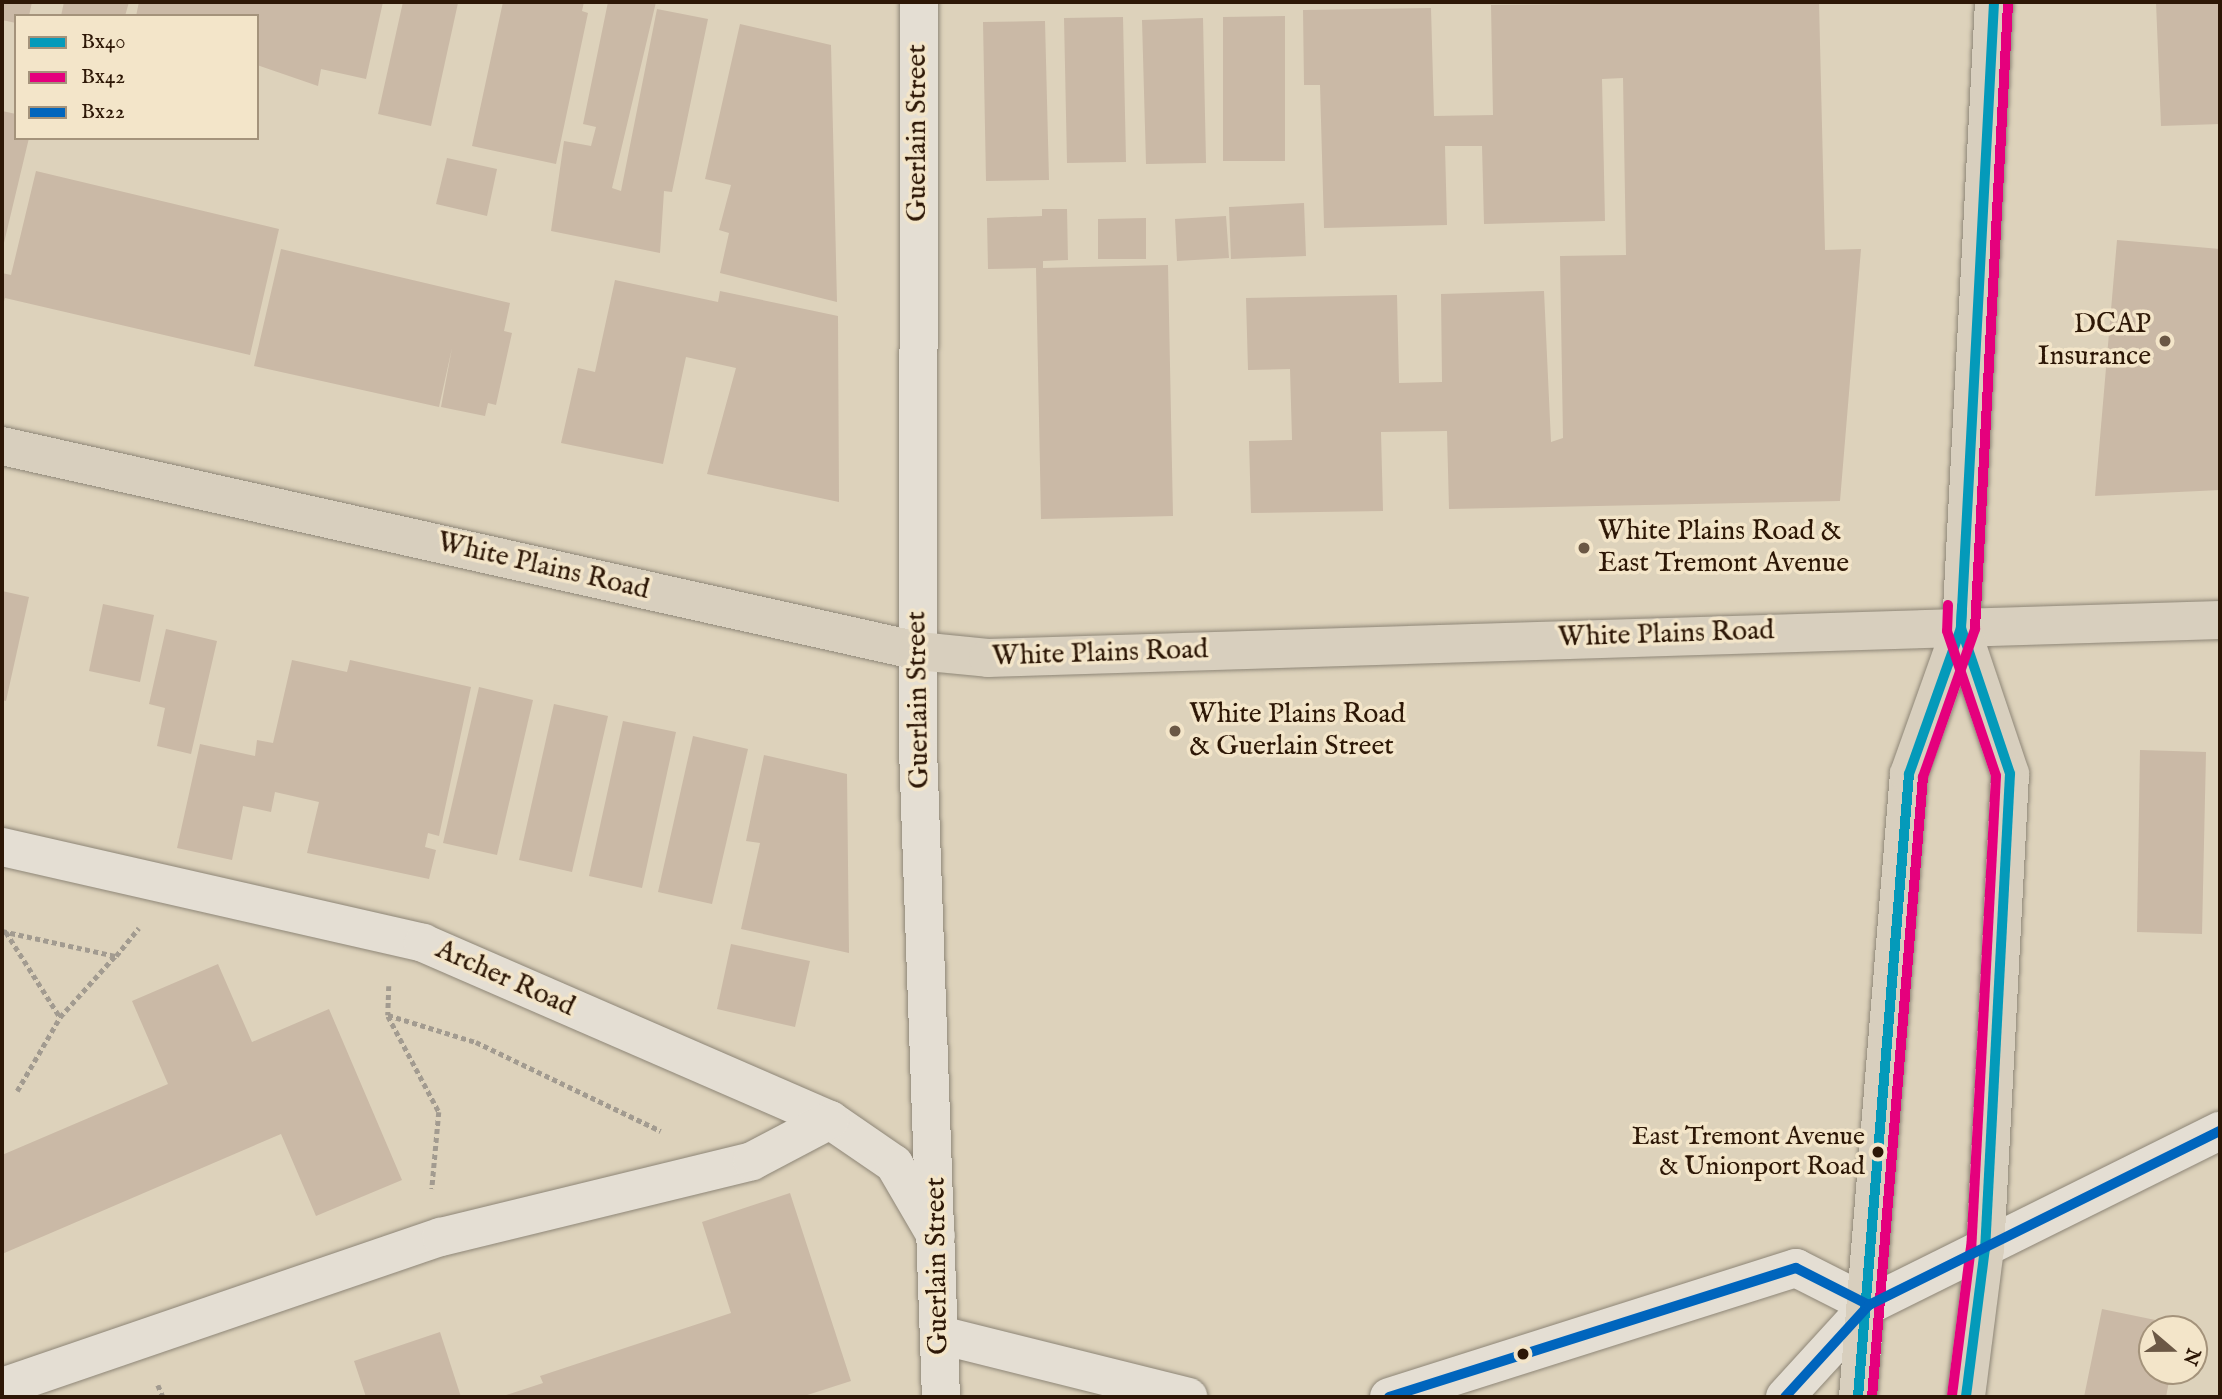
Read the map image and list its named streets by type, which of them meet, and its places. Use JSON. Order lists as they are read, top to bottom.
{
  "streets": {
    "main road": ["White Plains Road"],
    "street": ["Guerlain Street", "Archer Road"]
  },
  "crossings": [
    ["Guerlain Street", "White Plains Road"],
    ["Guerlain Street", "Archer Road"]
  ],
  "places": [
    "DCAP Insurance",
    "White Plains Road & East Tremont Avenue",
    "White Plains Road & Guerlain Street",
    "East Tremont Avenue & Unionport Road"
  ],
  "lines": ["transit line Bx40", "transit line Bx42", "transit line Bx22"],
  "legend": ["Bx40", "Bx42", "Bx22"],
  "north": "right"
}
